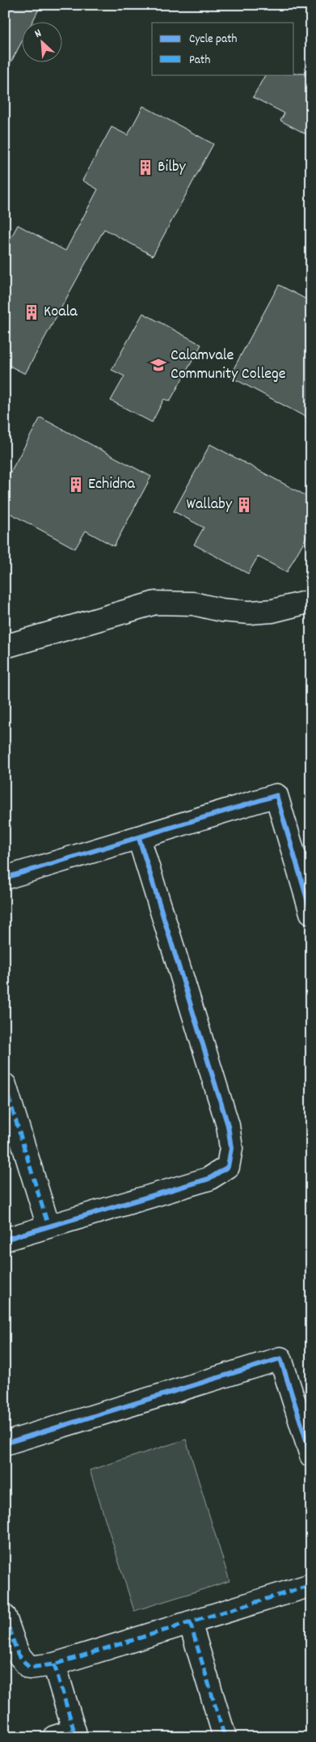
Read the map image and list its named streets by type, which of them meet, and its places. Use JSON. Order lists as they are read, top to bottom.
{
  "places": {
    "building": [
      "Bilby",
      "Koala",
      "Echidna",
      "Wallaby"
    ],
    "school or university": ["Calamvale Community College"]
  },
  "legend": ["Cycle path", "Path"],
  "north": "top left"
}
